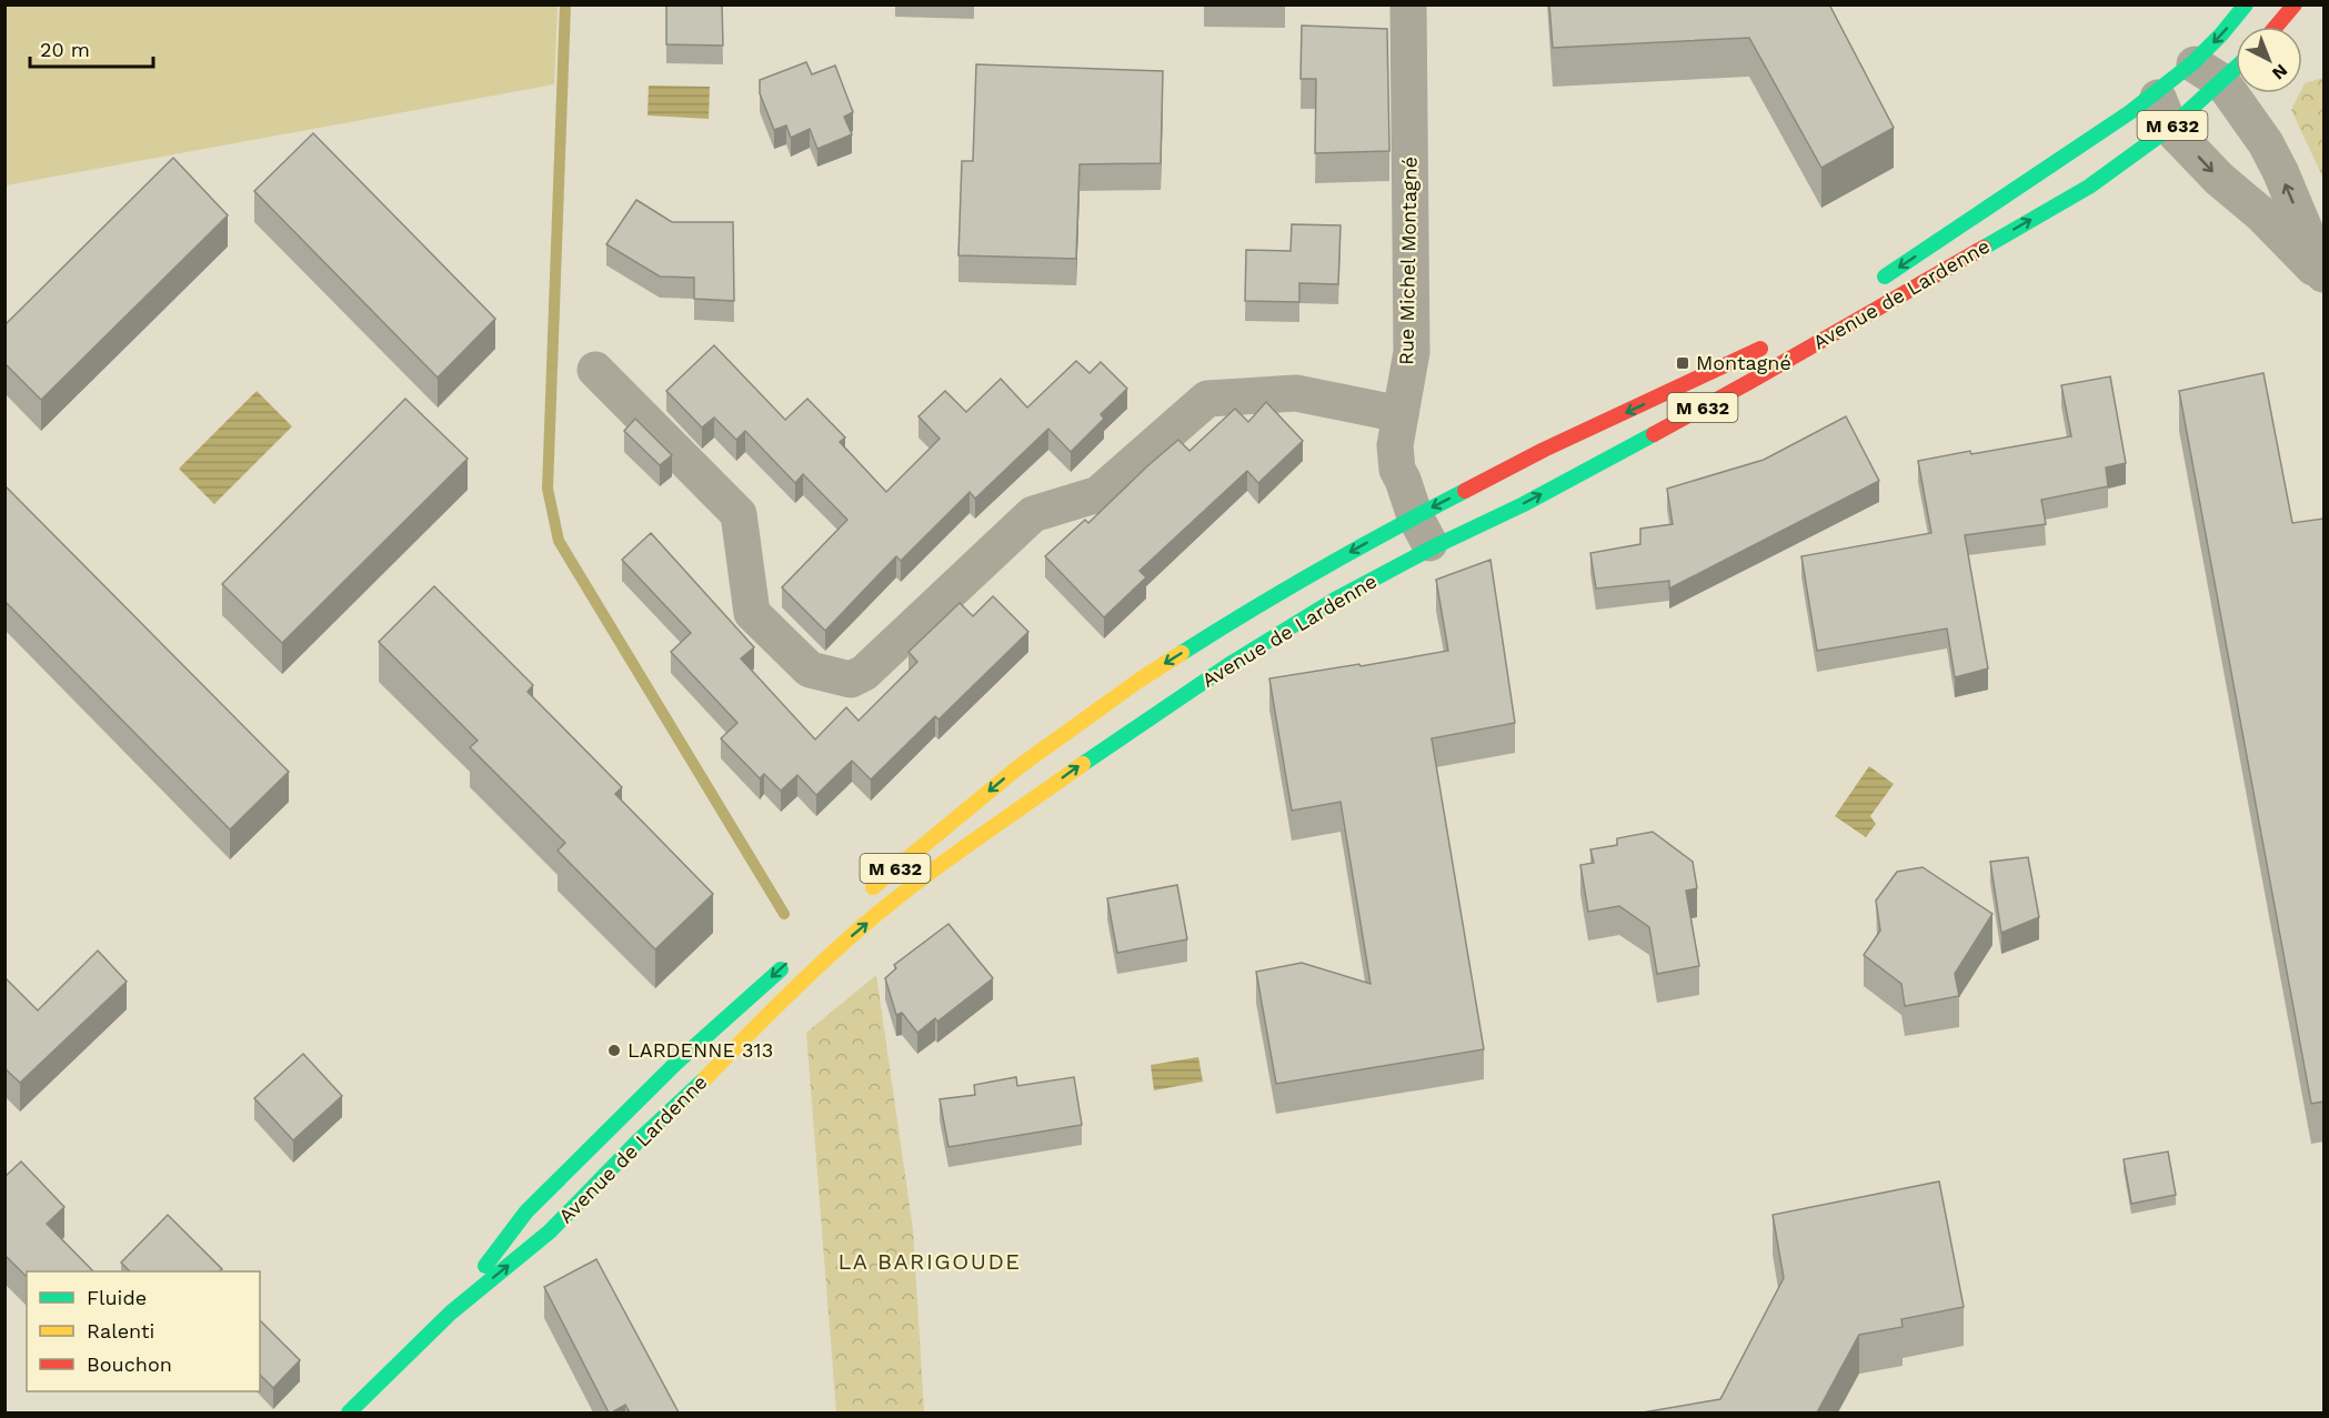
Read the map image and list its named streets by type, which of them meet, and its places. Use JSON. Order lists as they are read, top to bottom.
{
  "streets": {
    "main road": ["M 632", "Avenue de Lardenne"],
    "street": ["Rue Michel Montagné"]
  },
  "crossings": [
    ["M 632", "Avenue de Lardenne"],
    ["Rue Michel Montagné", "Avenue de Lardenne"]
  ],
  "districts": ["LA BARIGOUDE"],
  "places": {
    "transit": ["Montagné"],
    "other": ["LARDENNE 313"]
  },
  "legend": ["Fluide", "Ralenti", "Bouchon"],
  "scale_bar": "20 m",
  "north": "bottom right"
}
